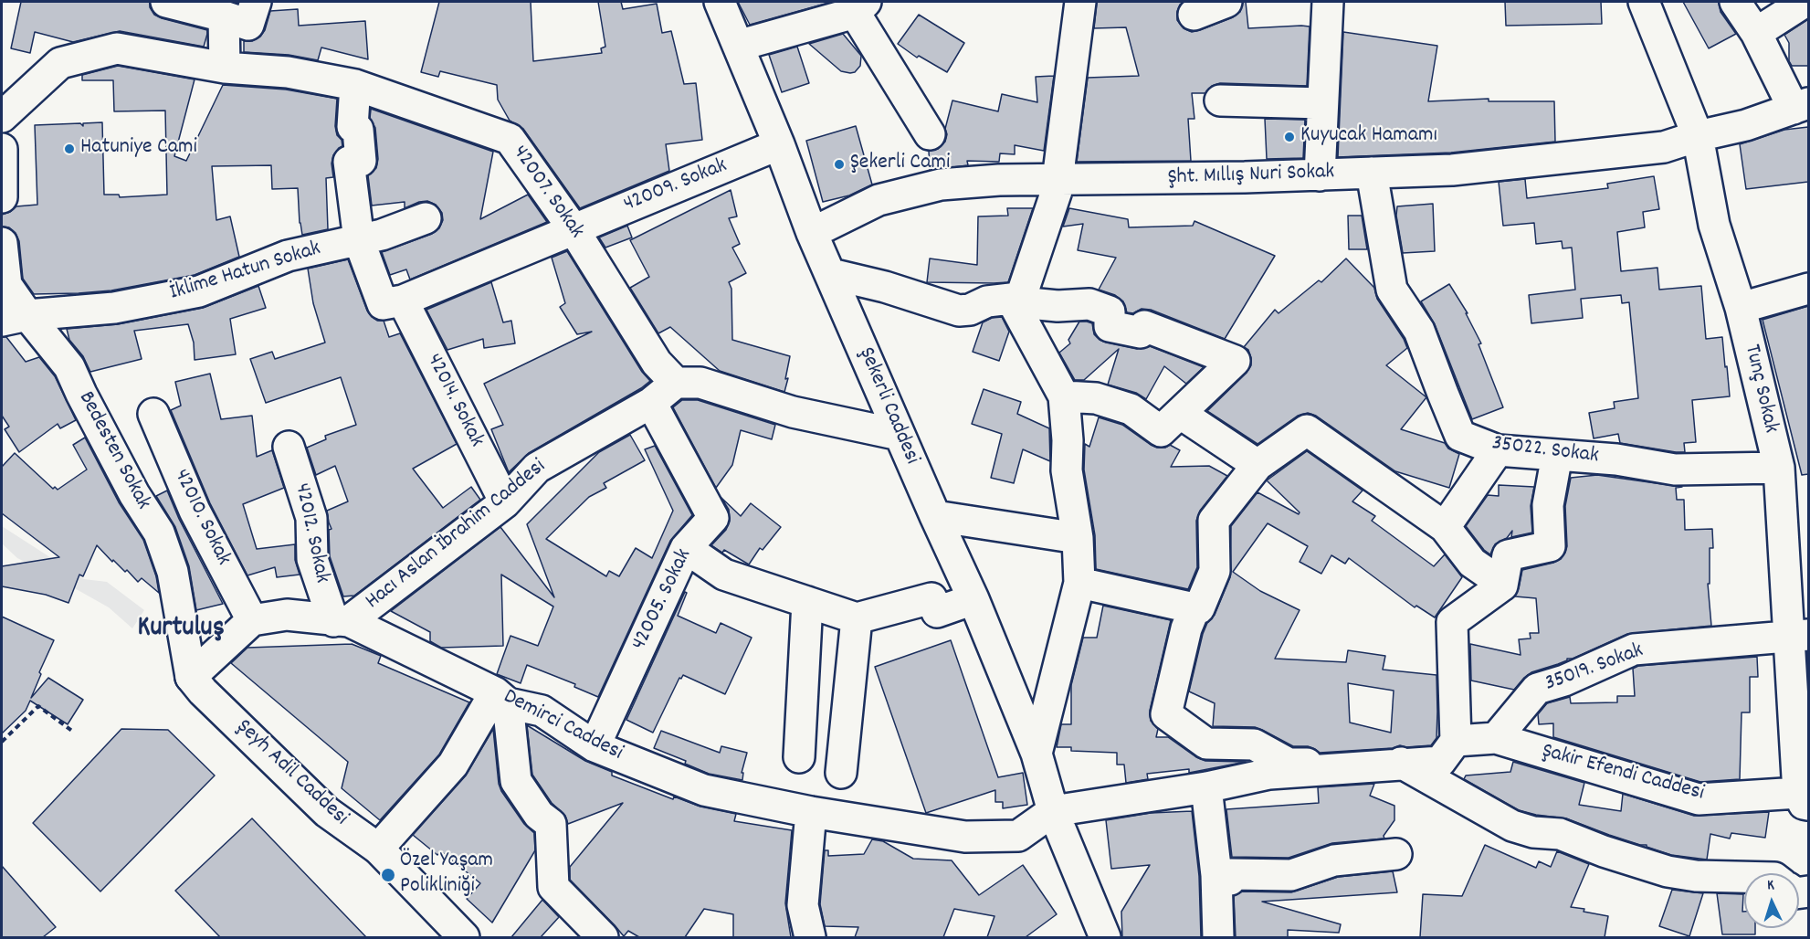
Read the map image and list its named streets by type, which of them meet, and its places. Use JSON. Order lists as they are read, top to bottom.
{
  "streets": {
    "street": [
      "Şht. Mıllış Nuri Sokak",
      "42009. Sokak",
      "42007. Sokak",
      "İklime Hatun Sokak",
      "Tunç Sokak",
      "42014. Sokak",
      "Şekerli Caddesi",
      "Bedesten Sokak",
      "35022. Sokak",
      "42010. Sokak",
      "42012. Sokak",
      "Hacı Aslan İbrahim Caddesi",
      "42005. Sokak",
      "35019. Sokak",
      "Demirci Caddesi",
      "Şeyh Adil Caddesi",
      "Şakir Efendi Caddesi"
    ]
  },
  "crossings": [
    ["Şht. Mıllış Nuri Sokak", "Tunç Sokak"],
    ["Şht. Mıllış Nuri Sokak", "Şekerli Caddesi"],
    ["Şht. Mıllış Nuri Sokak", "35022. Sokak"],
    ["42009. Sokak", "42007. Sokak"],
    ["42009. Sokak", "42014. Sokak"],
    ["42009. Sokak", "Şekerli Caddesi"],
    ["42007. Sokak", "Hacı Aslan İbrahim Caddesi"],
    ["İklime Hatun Sokak", "Bedesten Sokak"],
    ["Tunç Sokak", "35022. Sokak"],
    ["Tunç Sokak", "35019. Sokak"],
    ["Tunç Sokak", "Şakir Efendi Caddesi"],
    ["42014. Sokak", "Hacı Aslan İbrahim Caddesi"],
    ["Şekerli Caddesi", "Demirci Caddesi"],
    ["Bedesten Sokak", "Şeyh Adil Caddesi"],
    ["42010. Sokak", "Demirci Caddesi"],
    ["42012. Sokak", "Hacı Aslan İbrahim Caddesi"],
    ["42012. Sokak", "Demirci Caddesi"],
    ["Hacı Aslan İbrahim Caddesi", "42005. Sokak"],
    ["Hacı Aslan İbrahim Caddesi", "Demirci Caddesi"],
    ["42005. Sokak", "Demirci Caddesi"],
    ["35019. Sokak", "Şakir Efendi Caddesi"]
  ],
  "districts": ["Kurtuluş"],
  "places": [
    "Kuyucak Hamamı",
    "Hatuniye Cami",
    "Şekerli Cami",
    "Özel Yaşam Polikliniği"
  ],
  "north": "top"
}
